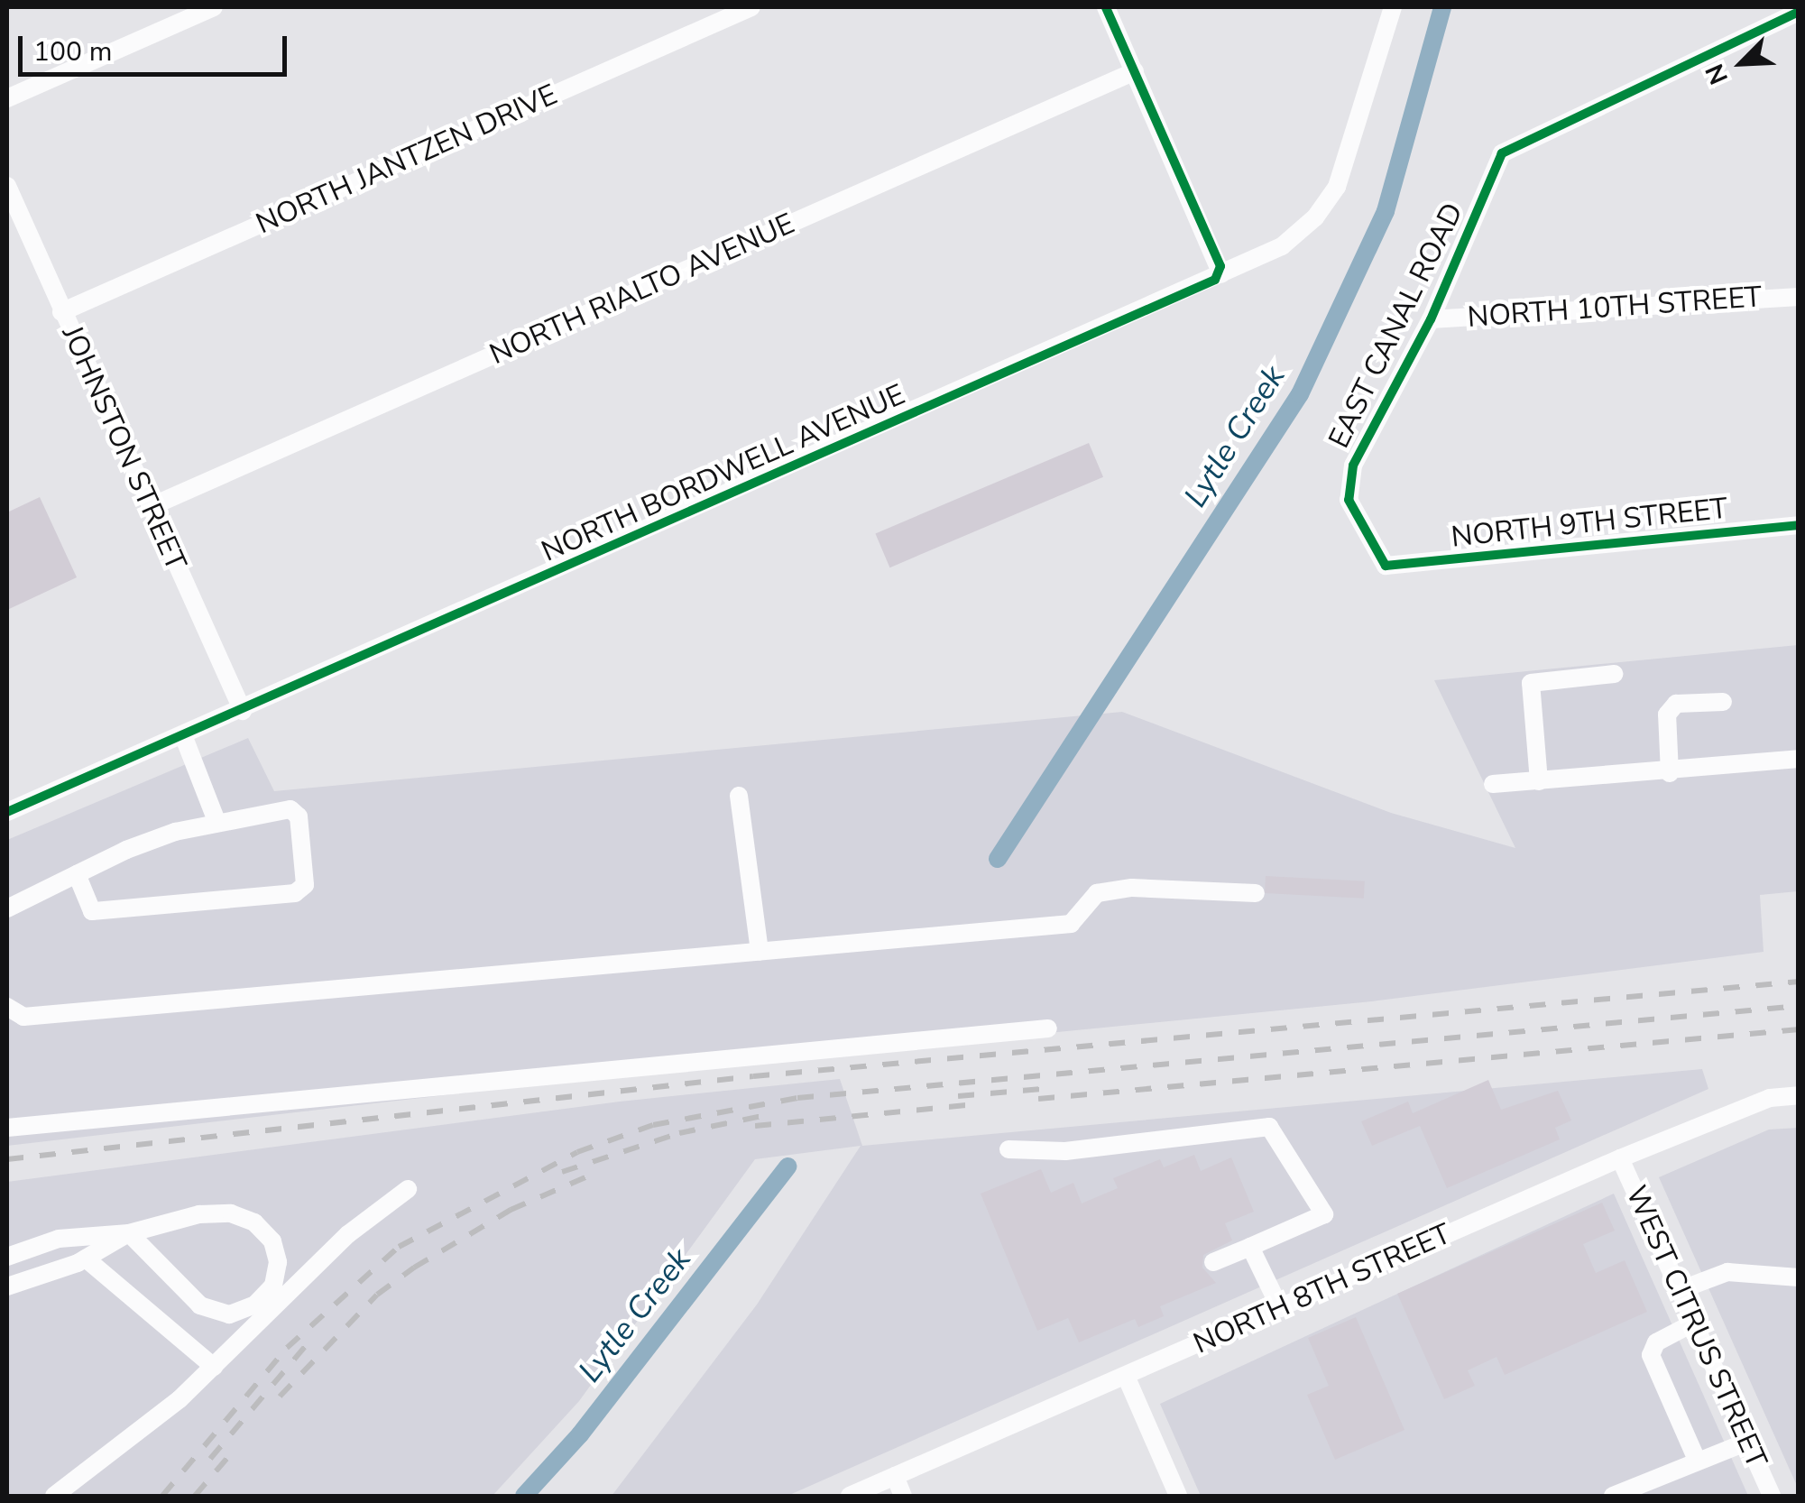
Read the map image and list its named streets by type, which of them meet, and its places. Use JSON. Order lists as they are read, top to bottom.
{
  "streets": {
    "street": [
      "NORTH JANTZEN DRIVE",
      "NORTH RIALTO AVENUE",
      "NORTH 10TH STREET",
      "EAST CANAL ROAD",
      "JOHNSTON STREET",
      "NORTH BORDWELL AVENUE",
      "NORTH 9TH STREET",
      "NORTH 8TH STREET",
      "WEST CITRUS STREET"
    ]
  },
  "crossings": [
    ["NORTH JANTZEN DRIVE", "JOHNSTON STREET"],
    ["NORTH RIALTO AVENUE", "JOHNSTON STREET"],
    ["NORTH 10TH STREET", "EAST CANAL ROAD"],
    ["EAST CANAL ROAD", "NORTH 9TH STREET"],
    ["JOHNSTON STREET", "NORTH BORDWELL AVENUE"],
    ["NORTH 8TH STREET", "WEST CITRUS STREET"]
  ],
  "water": ["Lytle Creek"],
  "scale_bar": "100 m",
  "north": "bottom left"
}
